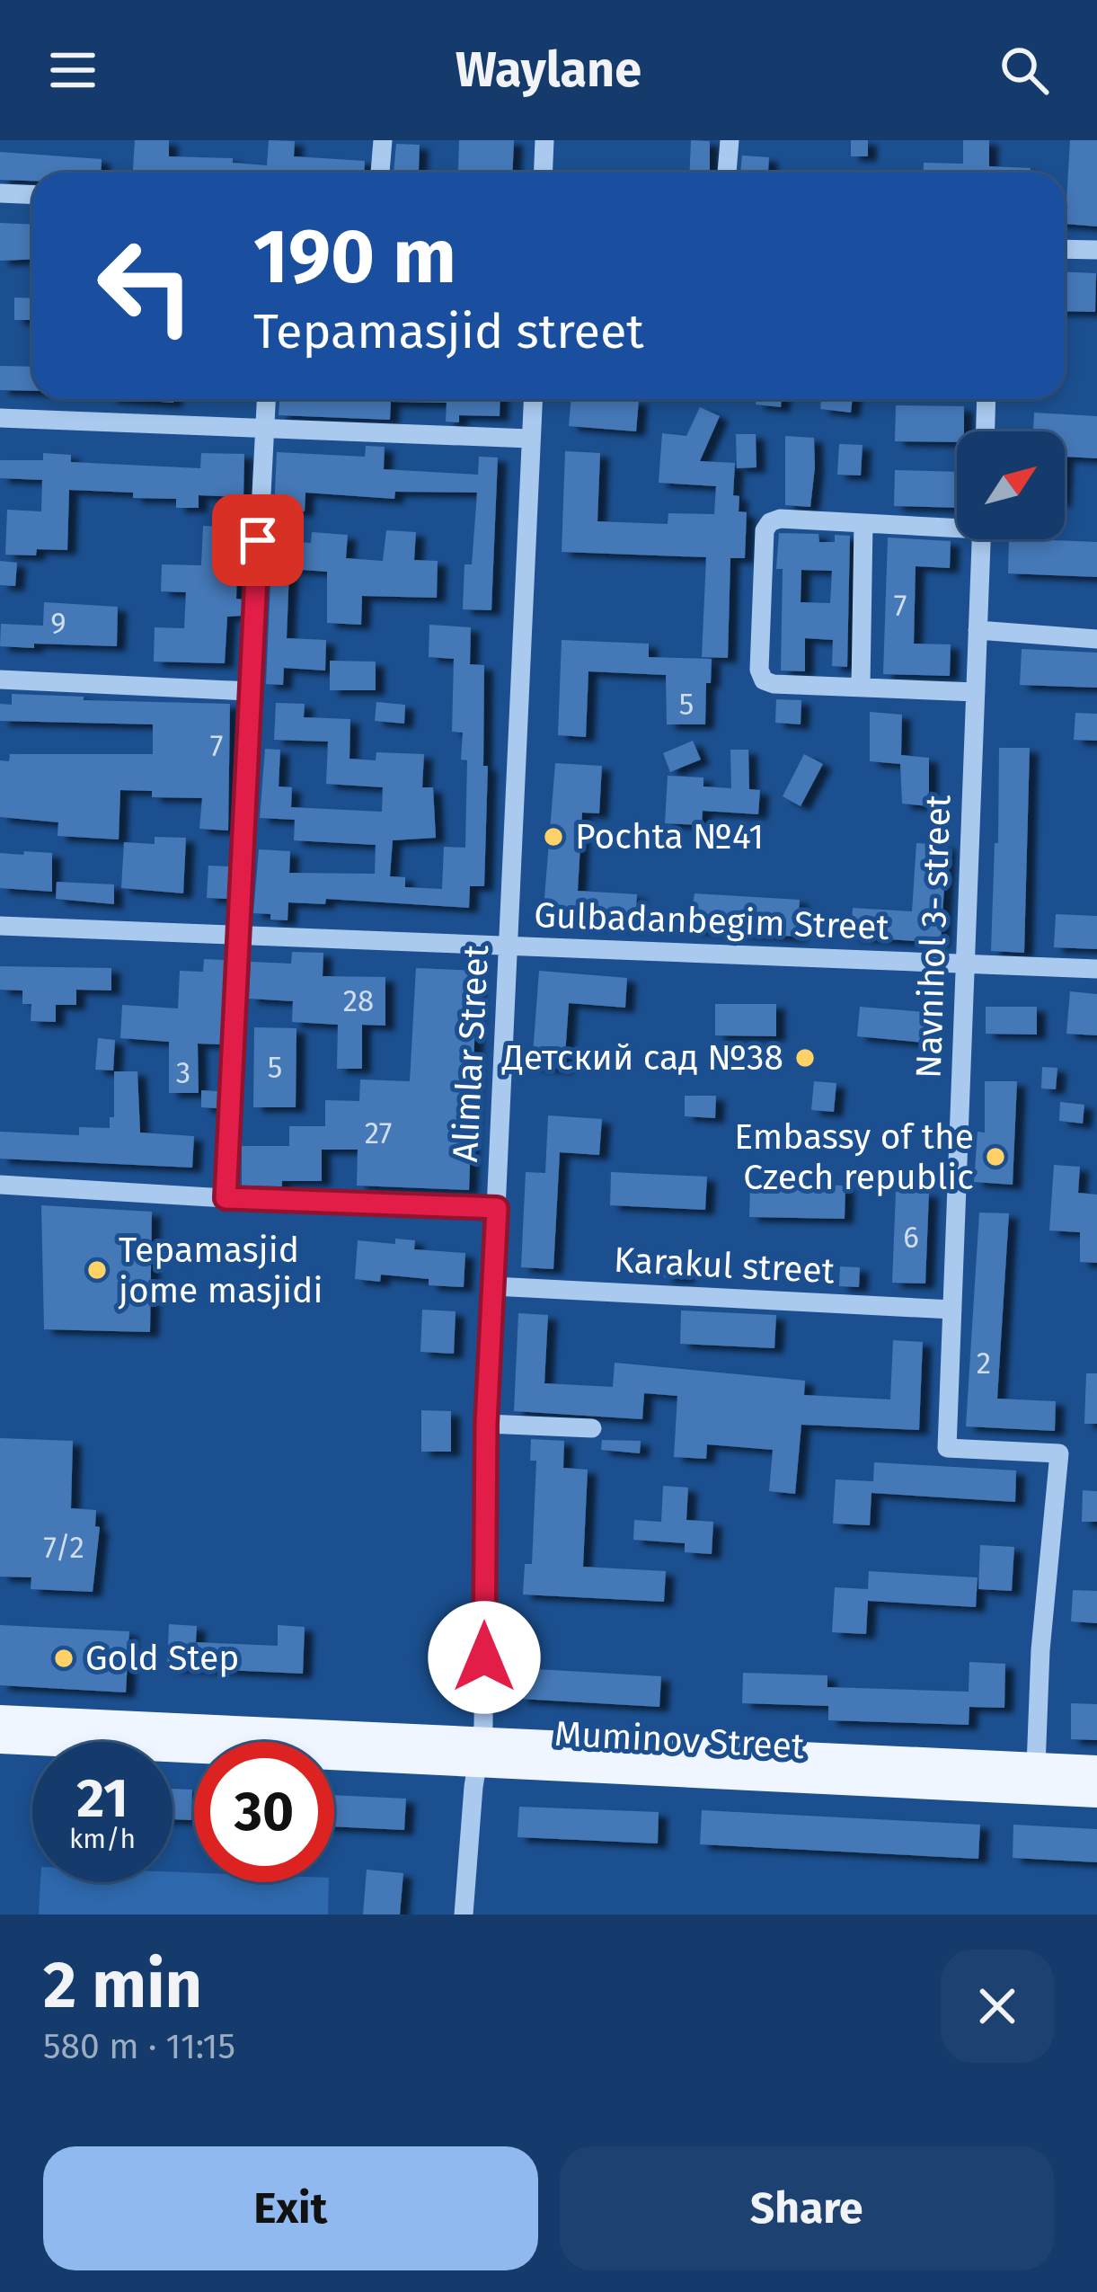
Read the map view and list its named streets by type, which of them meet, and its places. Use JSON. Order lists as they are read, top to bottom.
{
  "streets": {
    "main road": ["Muminov Street"],
    "street": [
      "Gulbadanbegim Street",
      "Navnihol 3- street",
      "Аlimlar Street",
      "Karakul street"
    ]
  },
  "crossings": [
    ["Gulbadanbegim Street", "Navnihol 3- street"],
    ["Gulbadanbegim Street", "Аlimlar Street"],
    ["Navnihol 3- street", "Karakul street"],
    ["Navnihol 3- street", "Muminov Street"],
    ["Аlimlar Street", "Karakul street"],
    ["Аlimlar Street", "Muminov Street"]
  ],
  "places": [
    "Pochta №41",
    "Детский сад №38",
    "Embassy of the Czech republic",
    "Tepamasjid jome masjidi",
    "Gold Step"
  ],
  "house_numbers": [
    "7",
    "9",
    "5",
    "7",
    "28",
    "5",
    "3",
    "27",
    "6",
    "2",
    "7/2"
  ],
  "north": "top right",
  "page": {
    "header": "Waylane",
    "turn": ["190 m", "Tepamasjid street"],
    "speed": "21 km/h",
    "limit": "30",
    "heading": ["2 min", "580 m · 11:15"],
    "buttons": ["Exit", "Share"]
  }
}
